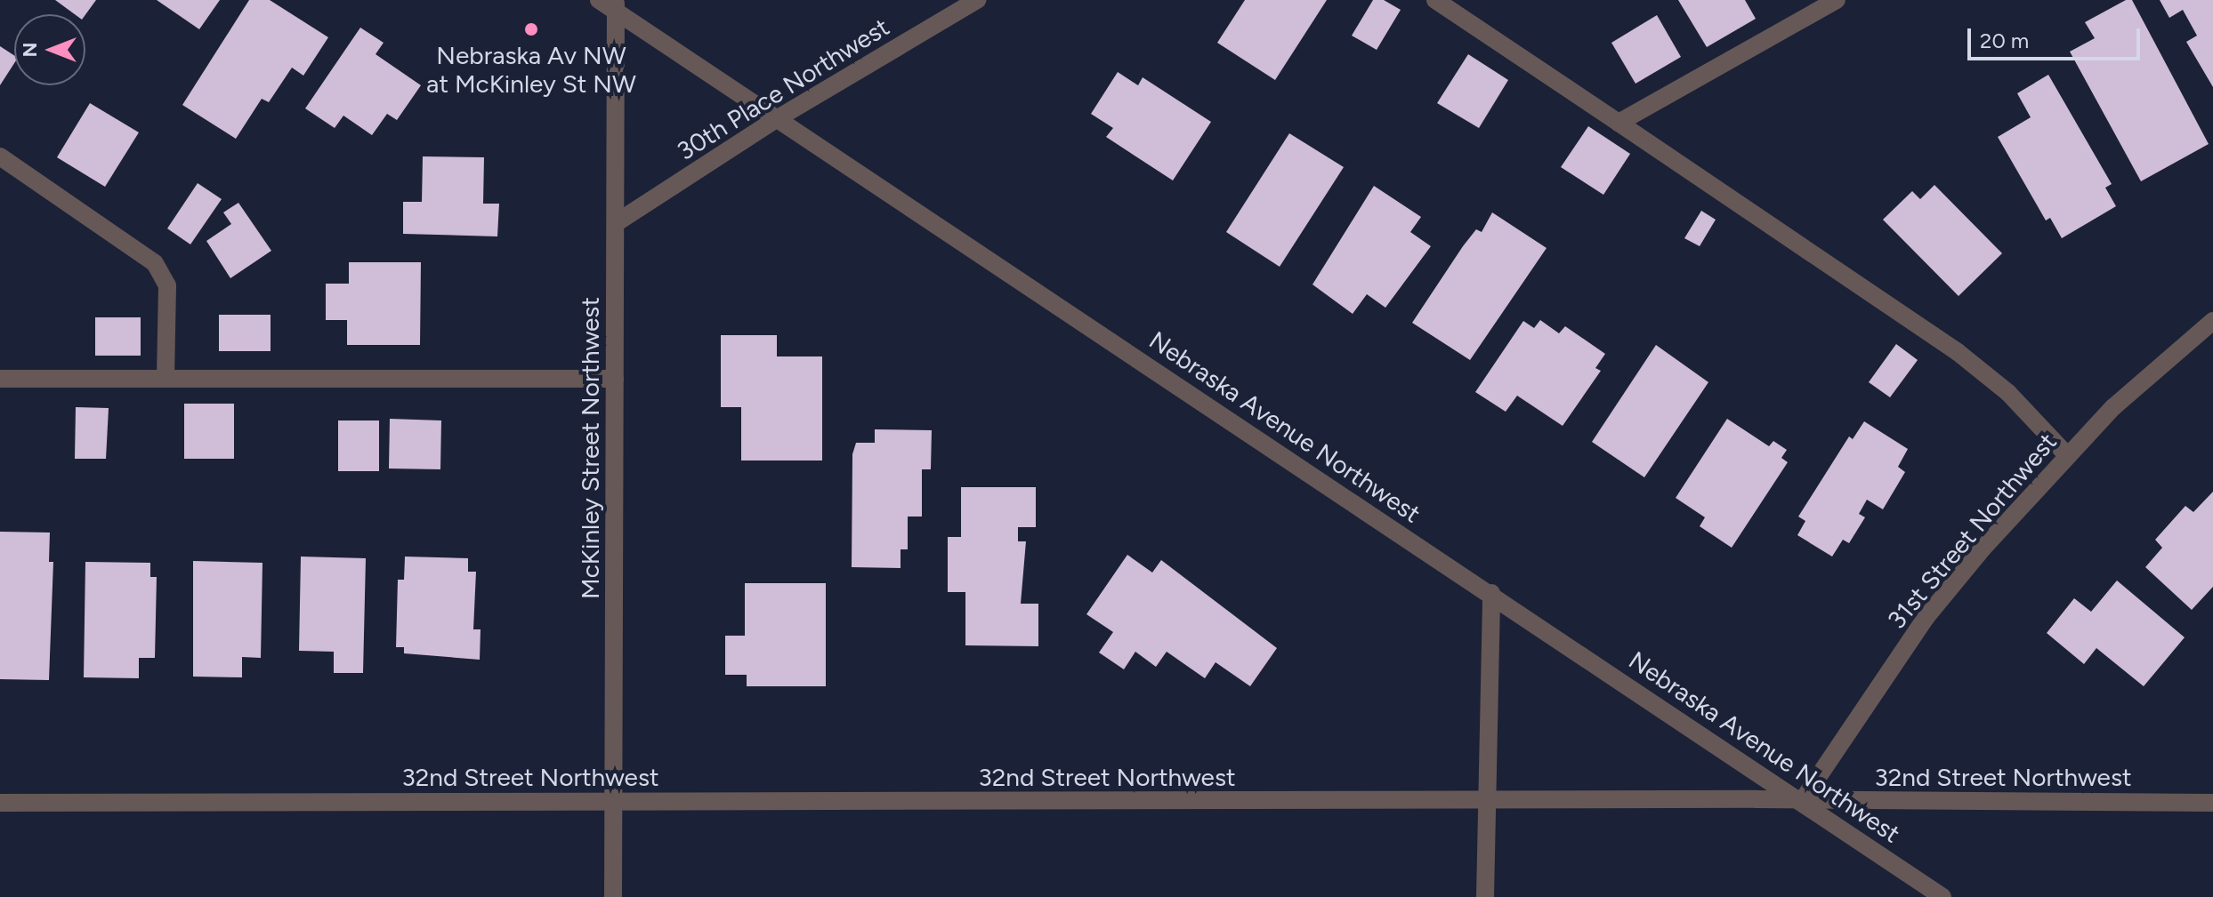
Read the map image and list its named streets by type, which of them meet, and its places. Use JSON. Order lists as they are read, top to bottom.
{
  "streets": {
    "street": [
      "30th Place Northwest",
      "Nebraska Avenue Northwest",
      "McKinley Street Northwest",
      "31st Street Northwest",
      "32nd Street Northwest"
    ]
  },
  "crossings": [
    ["30th Place Northwest", "Nebraska Avenue Northwest"],
    ["30th Place Northwest", "McKinley Street Northwest"],
    ["Nebraska Avenue Northwest", "McKinley Street Northwest"],
    ["Nebraska Avenue Northwest", "31st Street Northwest"],
    ["Nebraska Avenue Northwest", "32nd Street Northwest"],
    ["McKinley Street Northwest", "32nd Street Northwest"],
    ["31st Street Northwest", "32nd Street Northwest"]
  ],
  "places": ["Nebraska Av NW at McKinley St NW"],
  "scale_bar": "20 m",
  "north": "left"
}
